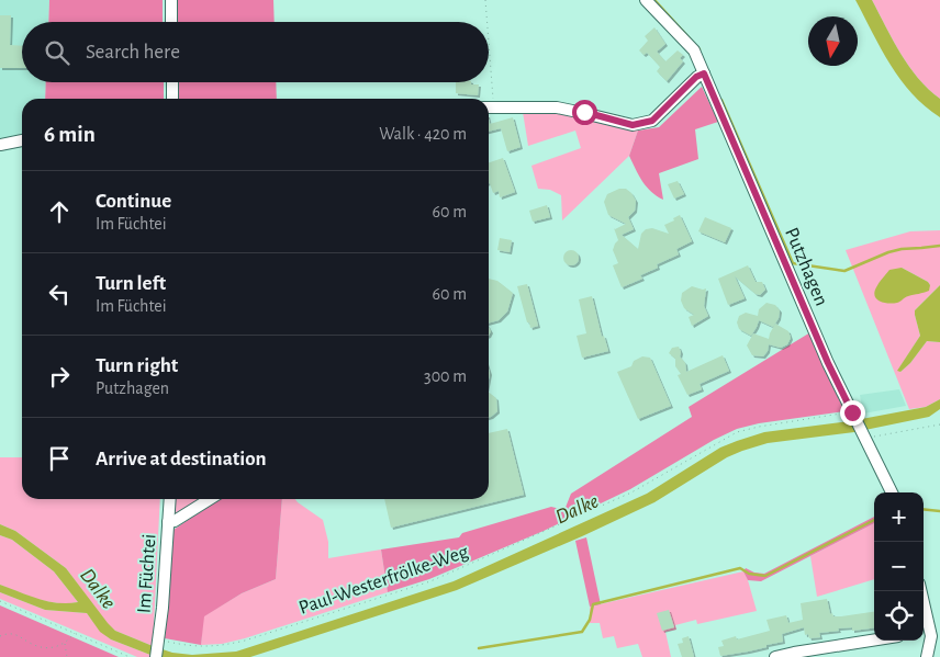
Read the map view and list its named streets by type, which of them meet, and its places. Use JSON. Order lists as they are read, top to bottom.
{
  "streets": {
    "street": ["Putzhagen", "Im Füchtei"],
    "path": ["Paul-Westerfrölke-Weg"]
  },
  "crossings": [
    ["Putzhagen", "Paul-Westerfrölke-Weg"],
    ["Im Füchtei", "Paul-Westerfrölke-Weg"]
  ],
  "water": ["Dalke"],
  "north": "bottom",
  "page": {
    "search": "Search here",
    "heading": ["6 min", "Walk · 420 m"],
    "list": [
      ["Continue", "Im Füchtei", "60 m"],
      ["Turn left", "Im Füchtei", "60 m"],
      ["Turn right", "Putzhagen", "300 m"],
      "Arrive at destination"
    ],
    "map_buttons": ["+", "−"]
  }
}
